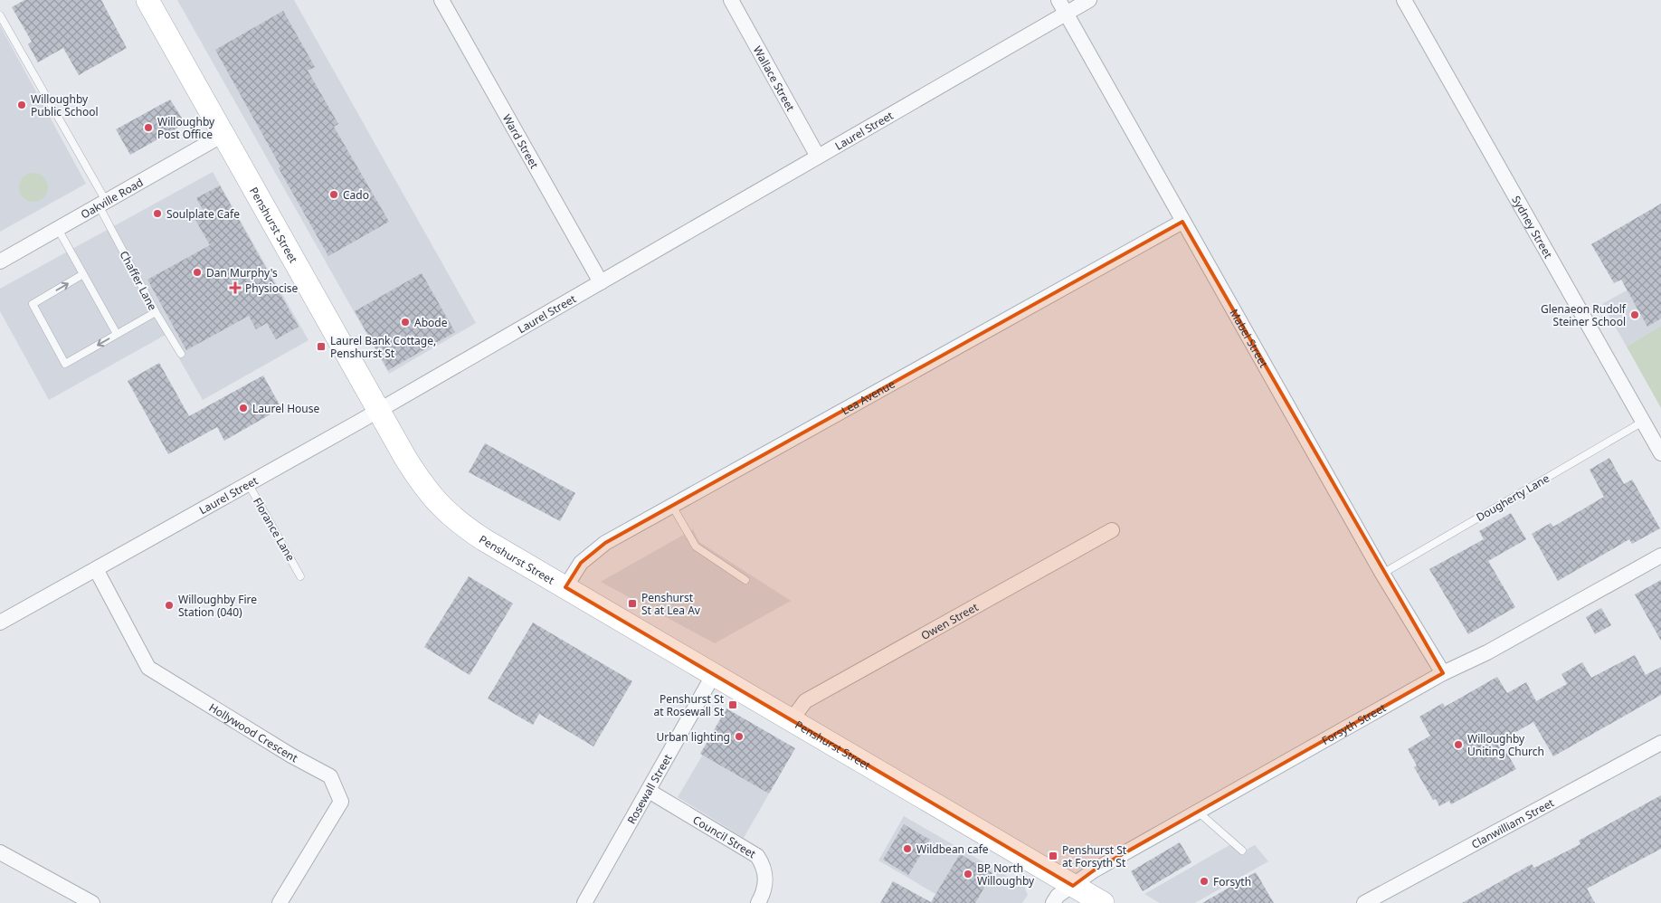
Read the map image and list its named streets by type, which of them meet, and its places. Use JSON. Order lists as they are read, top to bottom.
{
  "streets": {
    "main road": ["Penshurst Street"],
    "street": [
      "Wallace Street",
      "Laurel Street",
      "Ward Street",
      "Oakville Road",
      "Sydney Street",
      "Mabel Street",
      "Lea Avenue",
      "Owen Street",
      "Forsyth Street",
      "Hollywood Crescent",
      "Rosewall Street",
      "Clanwilliam Street",
      "Council Street"
    ],
    "lane": ["Chaffer Lane", "Dougherty Lane", "Florance Lane"]
  },
  "crossings": [
    ["Wallace Street", "Laurel Street"],
    ["Laurel Street", "Ward Street"],
    ["Laurel Street", "Penshurst Street"],
    ["Laurel Street", "Mabel Street"],
    ["Laurel Street", "Florance Lane"],
    ["Laurel Street", "Hollywood Crescent"],
    ["Oakville Road", "Penshurst Street"],
    ["Oakville Road", "Chaffer Lane"],
    ["Penshurst Street", "Lea Avenue"],
    ["Penshurst Street", "Owen Street"],
    ["Penshurst Street", "Forsyth Street"],
    ["Penshurst Street", "Rosewall Street"],
    ["Sydney Street", "Dougherty Lane"],
    ["Mabel Street", "Lea Avenue"],
    ["Mabel Street", "Dougherty Lane"],
    ["Mabel Street", "Forsyth Street"],
    ["Rosewall Street", "Council Street"]
  ],
  "places": {
    "other": [
      "Willoughby Public School",
      "Willoughby Post Office",
      "Cado",
      "Soulplate Cafe",
      "Dan Murphy's",
      "Glenaeon Rudolf Steiner School",
      "Abode",
      "Laurel House",
      "Willoughby Fire Station (040)",
      "Urban lighting",
      "Willoughby Uniting Church",
      "Wildbean cafe",
      "BP North Willoughby",
      "Forsyth"
    ],
    "health": ["Physiocise"],
    "transit": [
      "Laurel Bank Cottage, Penshurst St",
      "Penshurst St at Lea Av",
      "Penshurst St at Rosewall St",
      "Penshurst St at Forsyth St"
    ]
  }
}
